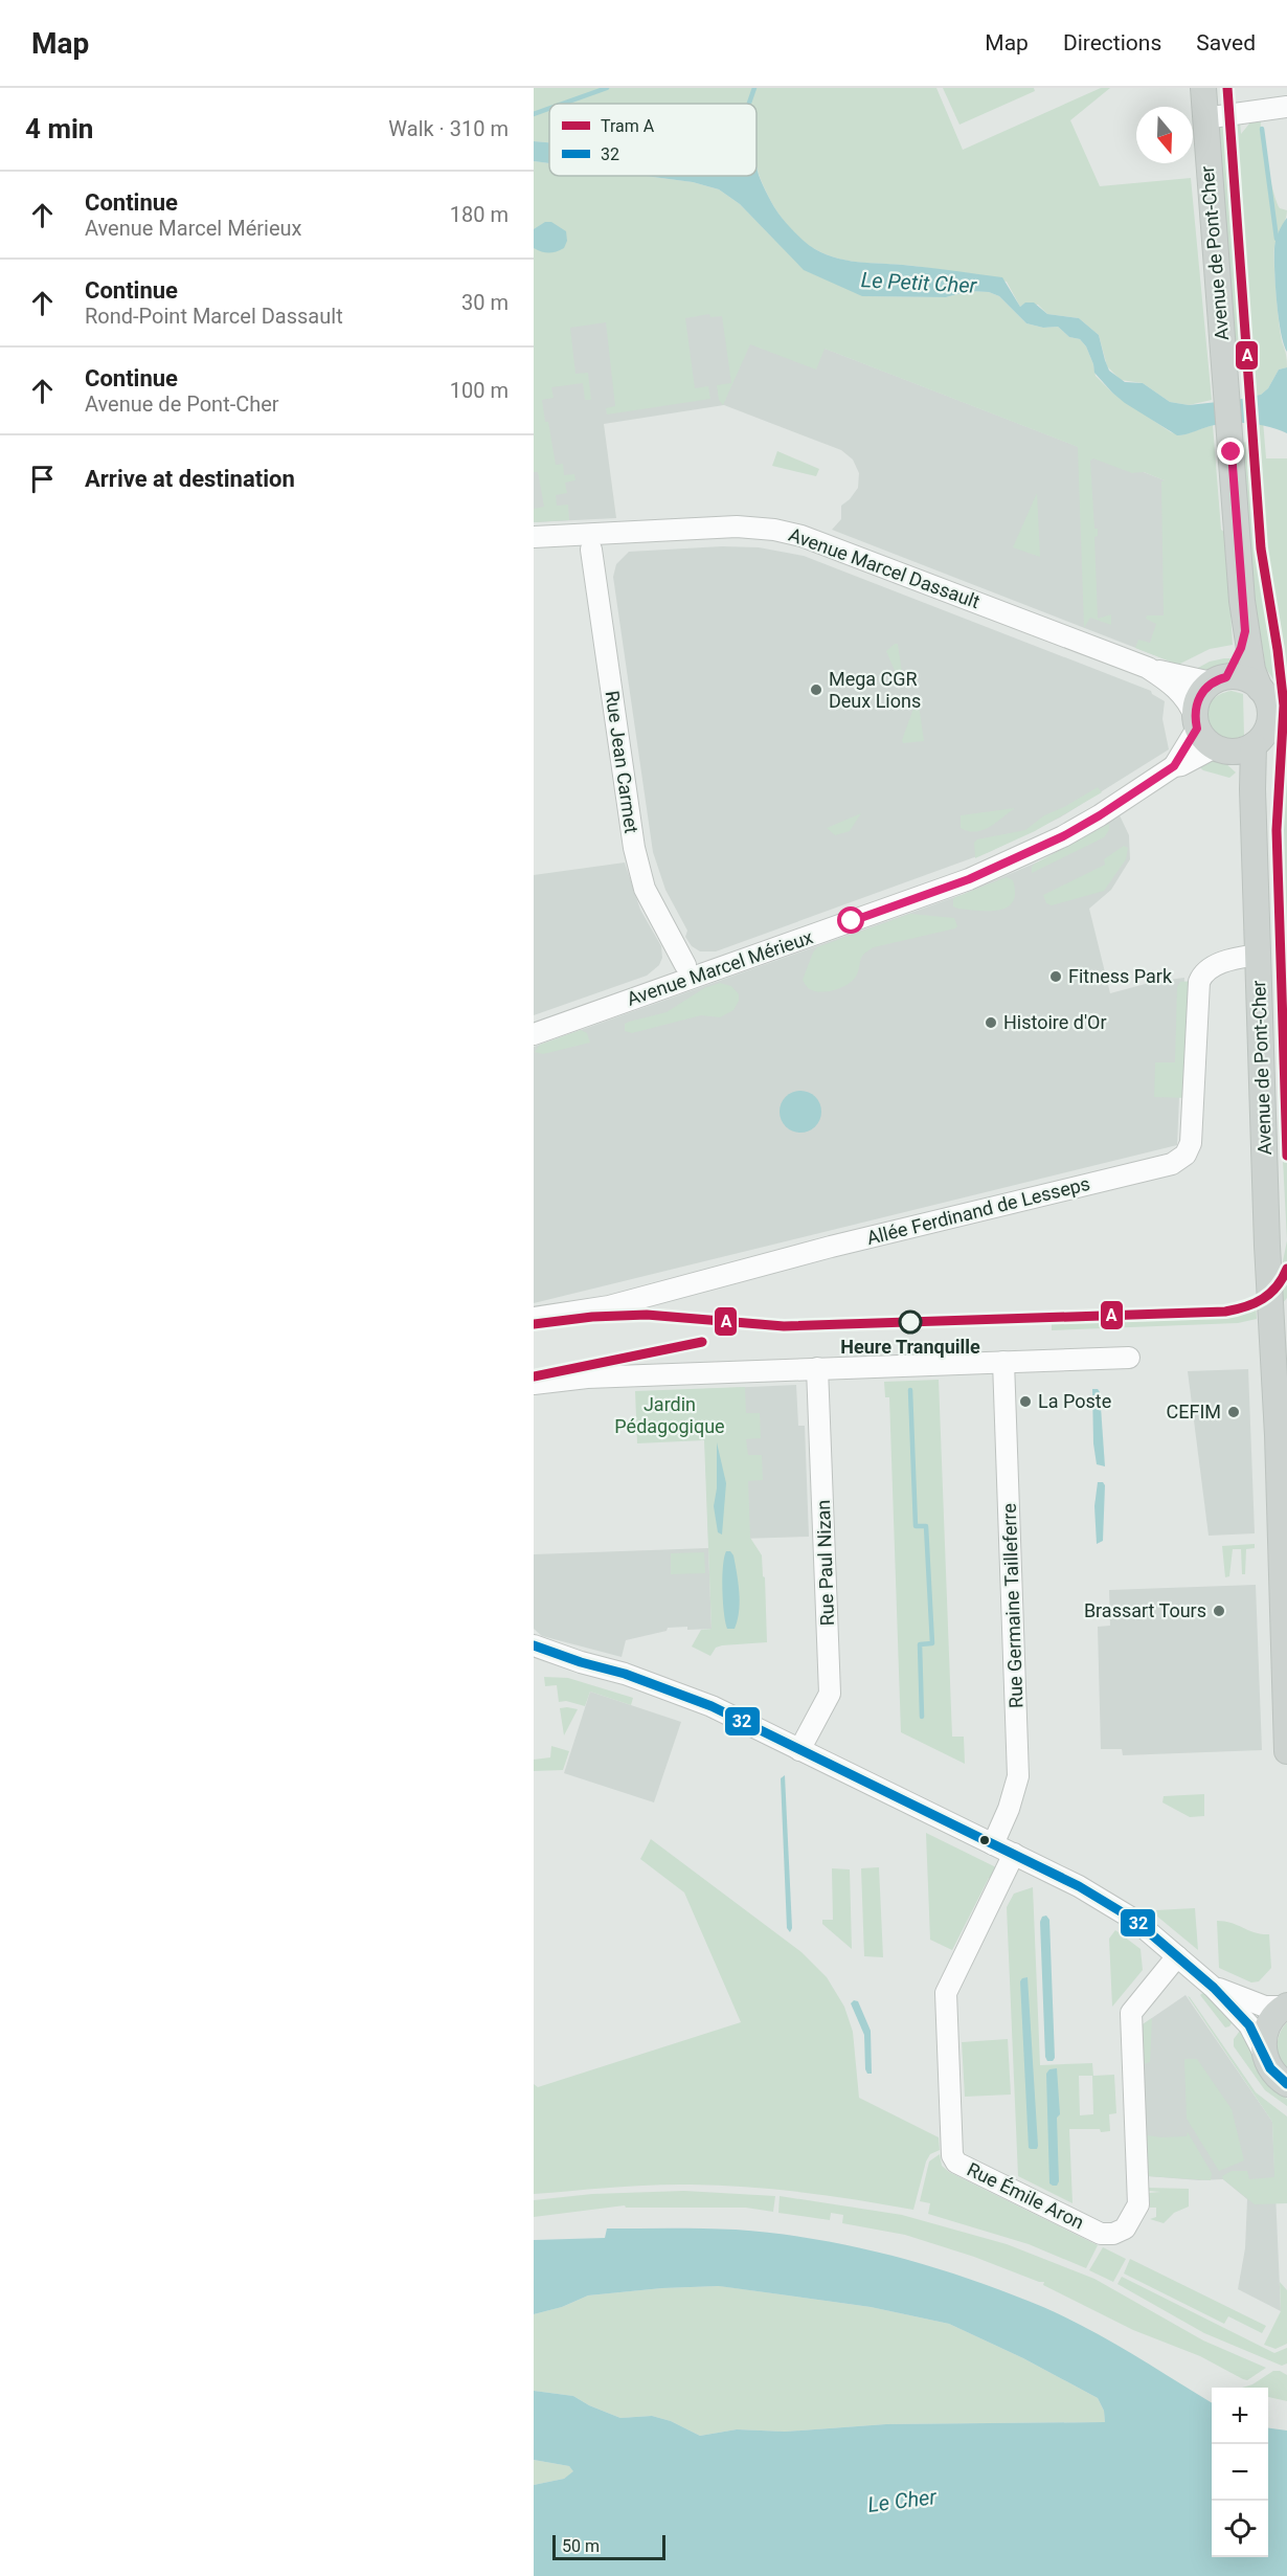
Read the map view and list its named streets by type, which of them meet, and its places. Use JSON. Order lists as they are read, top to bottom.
{
  "streets": {
    "main road": ["Avenue de Pont-Cher"],
    "street": [
      "Avenue Marcel Dassault",
      "Rue Jean Carmet",
      "Avenue Marcel Mérieux",
      "Allée Ferdinand de Lesseps",
      "Rue Paul Nizan",
      "Rue Germaine Tailleferre",
      "Rue Émile Aron"
    ]
  },
  "crossings": [
    ["Avenue de Pont-Cher", "Avenue Marcel Dassault"],
    ["Avenue de Pont-Cher", "Avenue Marcel Mérieux"],
    ["Avenue de Pont-Cher", "Allée Ferdinand de Lesseps"],
    ["Avenue Marcel Dassault", "Avenue Marcel Mérieux"]
  ],
  "water": ["Le Petit Cher", "Le Cher"],
  "parks": ["Jardin Pédagogique"],
  "places": [
    "Mega CGR Deux Lions",
    "Fitness Park",
    "Histoire d'Or",
    "Heure Tranquille",
    "La Poste",
    "CEFIM",
    "Brassart Tours"
  ],
  "lines": ["tram line A", "transit line 32"],
  "legend": ["Tram A", "32"],
  "scale_bar": "50 m",
  "north": "bottom",
  "page": {
    "header": "Map",
    "nav": ["Map", "Directions", "Saved"],
    "heading": ["4 min", "Walk · 310 m"],
    "list": [
      ["Continue", "Avenue Marcel Mérieux", "180 m"],
      ["Continue", "Rond-Point Marcel Dassault", "30 m"],
      ["Continue", "Avenue de Pont-Cher", "100 m"],
      "Arrive at destination"
    ],
    "map_buttons": ["+", "−"],
    "scale": "50 m"
  }
}
